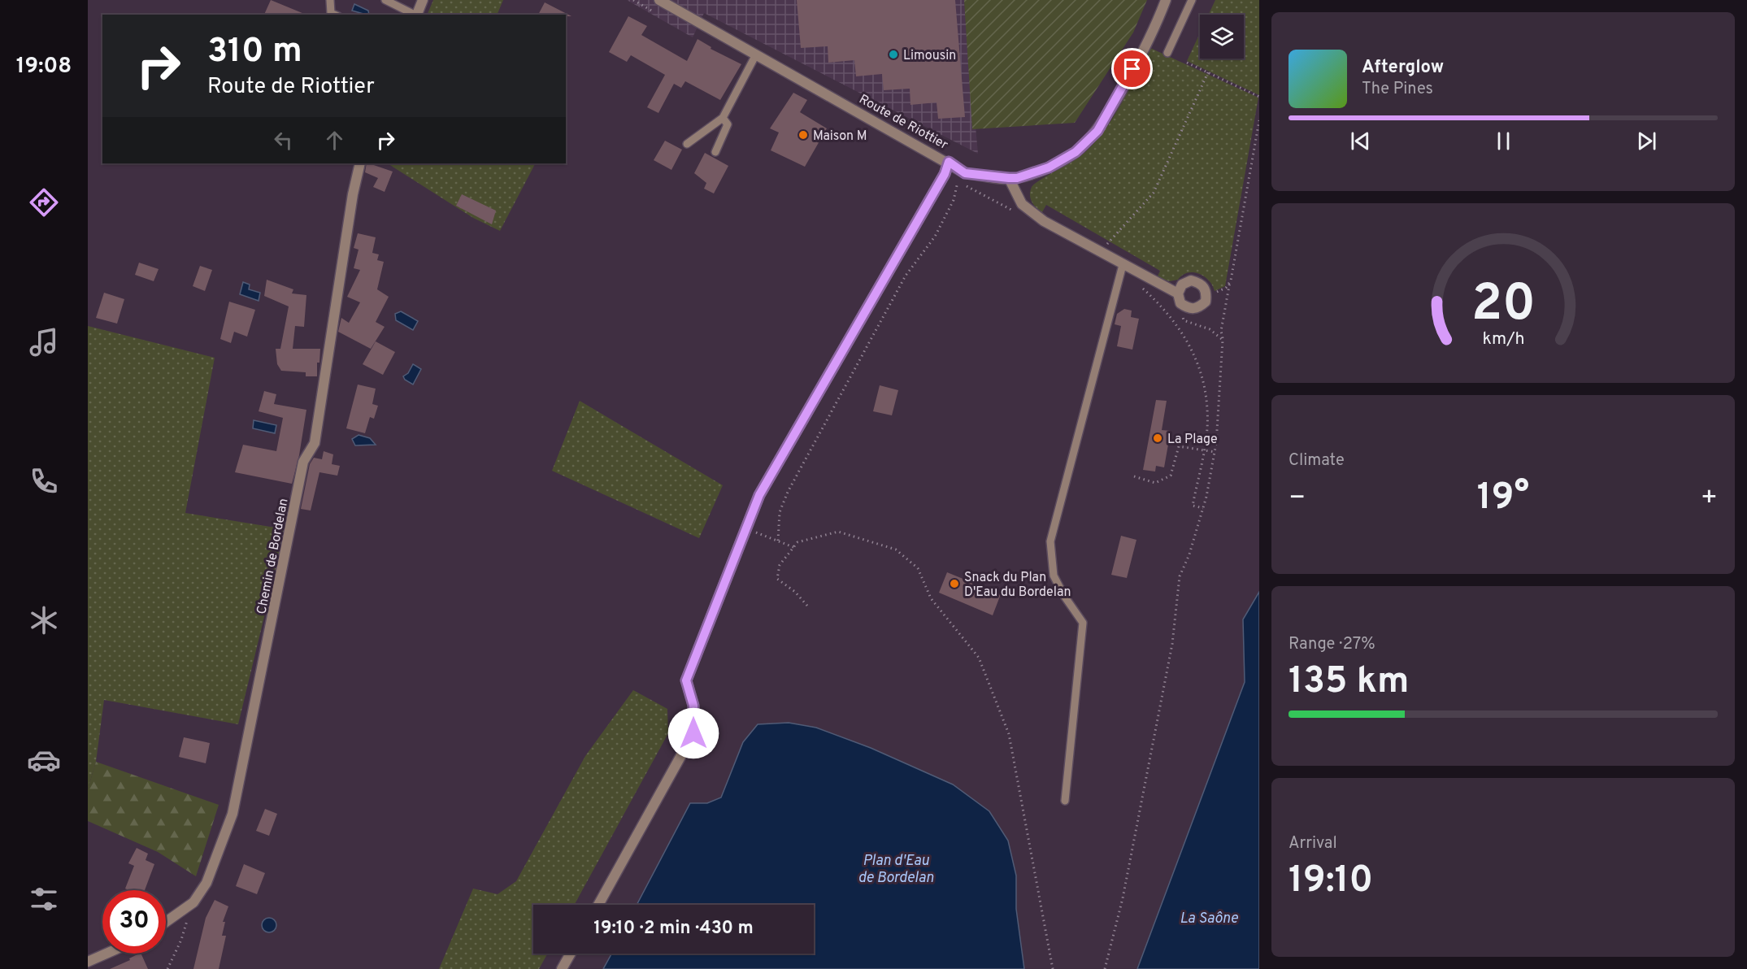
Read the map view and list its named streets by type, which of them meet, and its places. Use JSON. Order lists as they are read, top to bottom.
{
  "streets": {
    "street": ["Route de Riottier", "Chemin de Bordelan"]
  },
  "water": ["Plan d'Eau de Bordelan", "La Saône"],
  "places": [
    "Limousin",
    "Maison M",
    "La Plage",
    "Snack du Plan D'Eau du Bordelan"
  ],
  "page": {
    "tabs": "19:08",
    "turn": ["310 m", "Route de Riottier"],
    "song": ["Afterglow", "The Pines"],
    "tile": [
      "Climate",
      ["Range · 27%", "135 km"],
      ["Arrival", "19:10"]
    ],
    "heat": ["−", "19°", "+"],
    "limit": "30",
    "trip": "19:10 · 2 min · 430 m",
    "gauge": ["20", "km/h"]
  }
}
